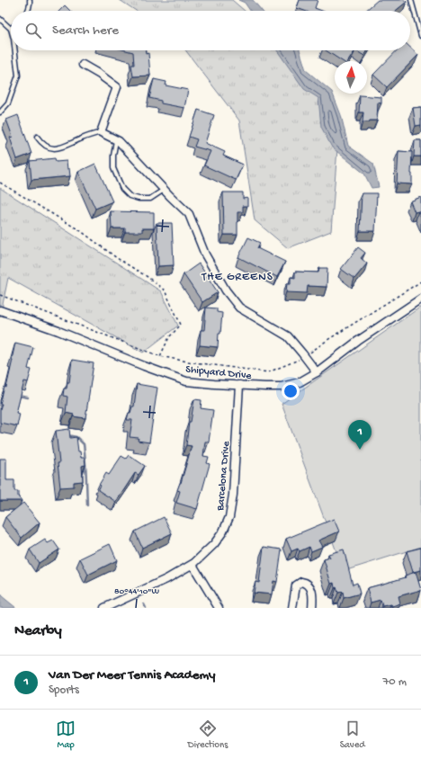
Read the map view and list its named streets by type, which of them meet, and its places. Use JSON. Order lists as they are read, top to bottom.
{
  "streets": {
    "street": ["Shipyard Drive", "Barcelona Drive"]
  },
  "crossings": [
    ["Shipyard Drive", "Barcelona Drive"]
  ],
  "districts": ["THE GREENS"],
  "north": "top",
  "page": {
    "search": "Search here",
    "pins": "1",
    "heading": "Nearby",
    "list": [
      {
        "mark": "1",
        "name": "Van Der Meer Tennis Academy",
        "note": "Sports",
        "value": "70 m"
      }
    ],
    "nav": ["Map", "Directions", "Saved"]
  },
  "coordinates": ["80°44'10\"W"]
}
